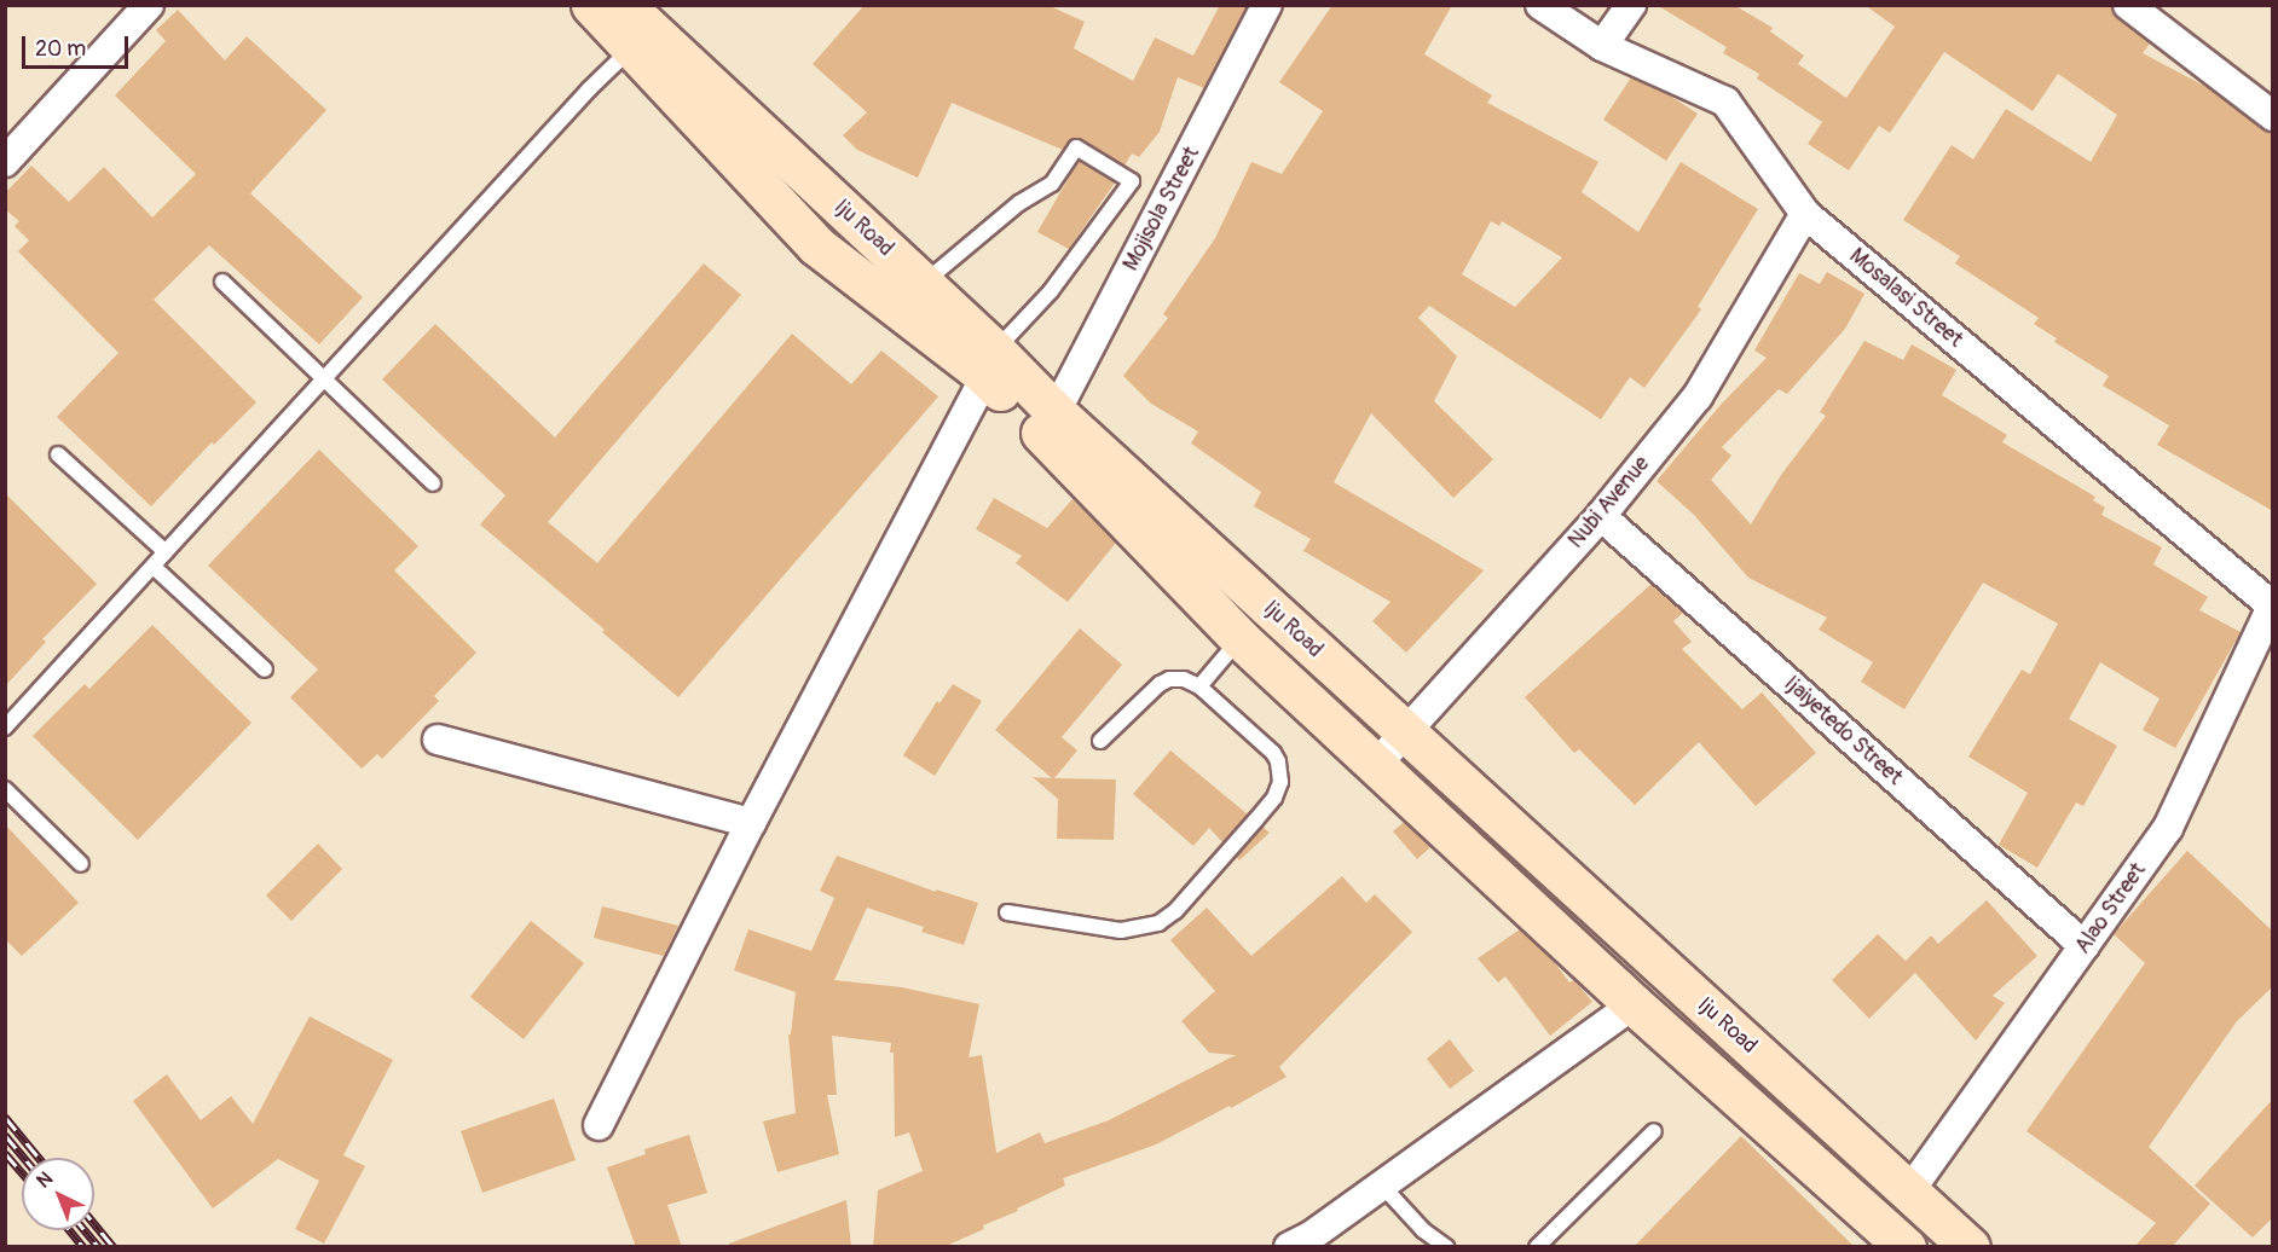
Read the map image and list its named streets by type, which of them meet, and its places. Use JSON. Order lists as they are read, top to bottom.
{
  "streets": {
    "main road": ["Iju Road"],
    "street": [
      "Mojisola Street",
      "Mosalasi Street",
      "Nubi Avenue",
      "Ijaiyetedo Street",
      "Alao Street"
    ]
  },
  "crossings": [
    ["Mojisola Street", "Iju Road"],
    ["Iju Road", "Nubi Avenue"],
    ["Iju Road", "Alao Street"],
    ["Mosalasi Street", "Nubi Avenue"],
    ["Mosalasi Street", "Alao Street"],
    ["Nubi Avenue", "Ijaiyetedo Street"],
    ["Ijaiyetedo Street", "Alao Street"]
  ],
  "scale_bar": "20 m",
  "north": "top left"
}
